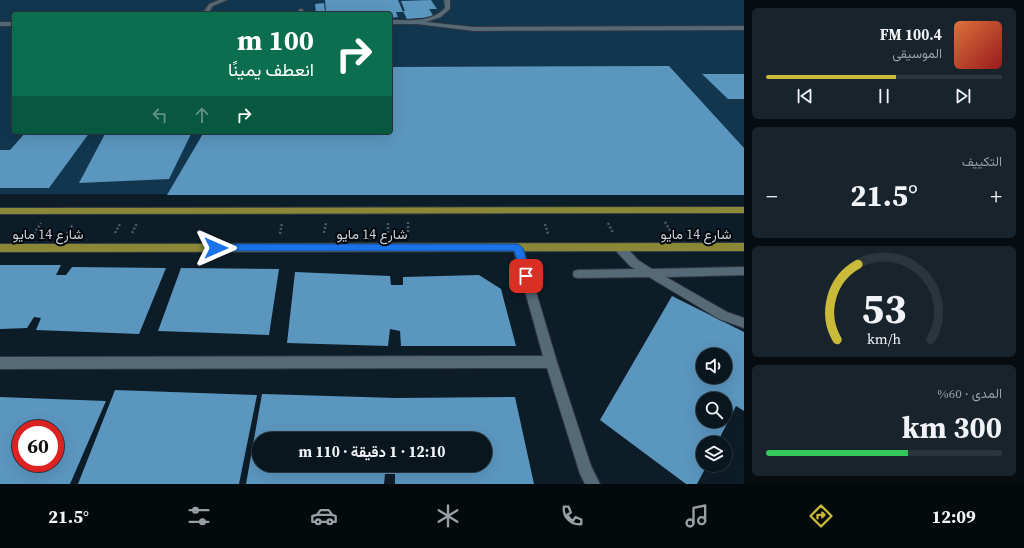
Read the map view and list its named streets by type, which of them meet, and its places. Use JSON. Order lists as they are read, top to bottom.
{
  "streets": {
    "main road": ["شارع 14 مايو"]
  },
  "page": {
    "turn": ["100 m", "انعطف يمينًا"],
    "song": ["100.4 FM", "الموسيقى"],
    "tile": [
      "التكييف",
      ["المدى · 60%", "300 km"]
    ],
    "heat": ["−", "21.5°", "+"],
    "limit": "60",
    "trip": "12:10 · 1 دقيقة · 110 m",
    "tabs": ["12:09", "21.5°"],
    "gauge": ["53", "km/h"]
  }
}
